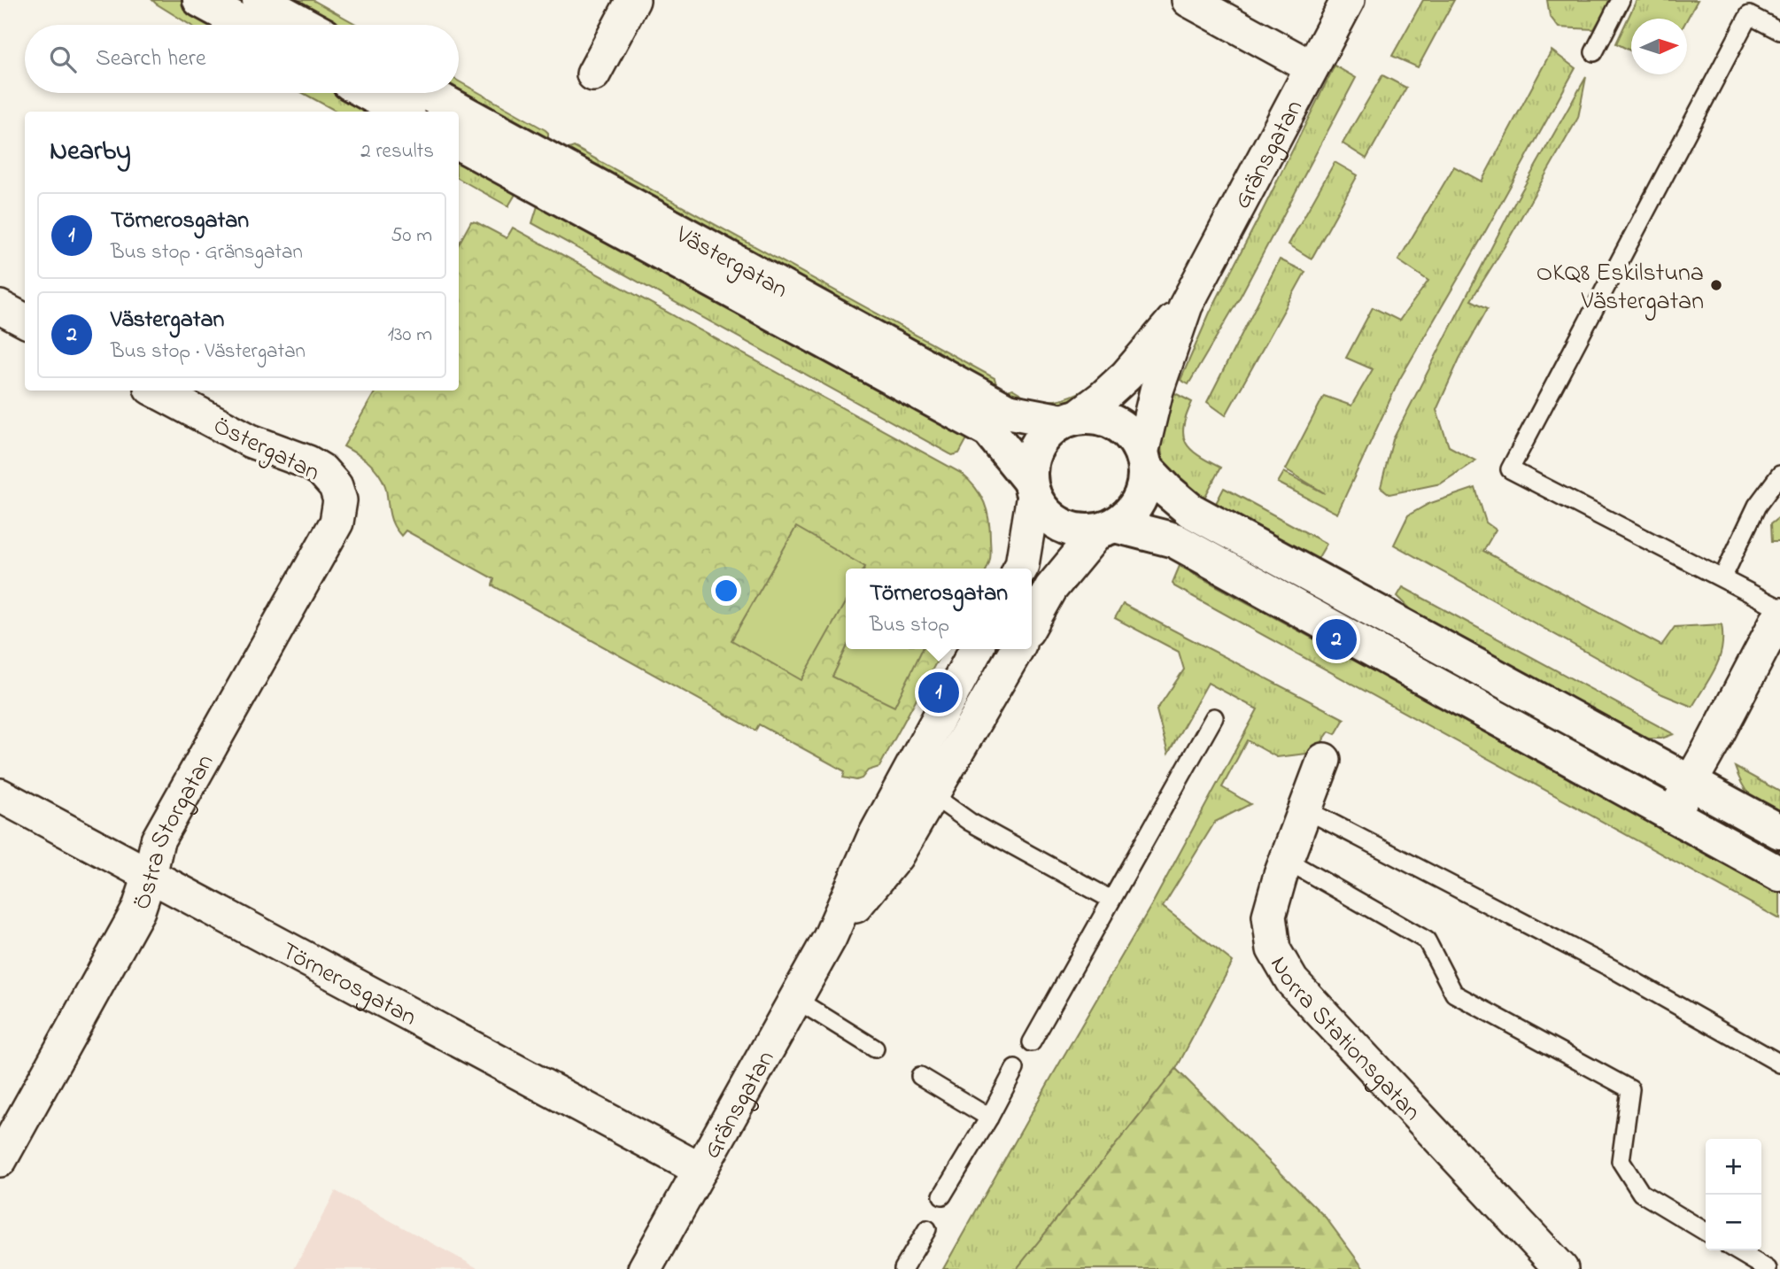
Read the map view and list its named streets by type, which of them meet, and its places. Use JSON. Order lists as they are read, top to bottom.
{
  "streets": {
    "street": [
      "Gränsgatan",
      "Västergatan",
      "Östergatan",
      "Östra Storgatan",
      "Törnerosgatan",
      "Norra Stationsgatan"
    ]
  },
  "crossings": [
    ["Gränsgatan", "Västergatan"],
    ["Gränsgatan", "Törnerosgatan"],
    ["Östergatan", "Östra Storgatan"],
    ["Östra Storgatan", "Törnerosgatan"]
  ],
  "places": ["OKQ8 Eskilstuna Västergatan"],
  "north": "right",
  "page": {
    "search": "Search here",
    "heading": ["Nearby", "2 results"],
    "list": [
      {
        "mark": "1",
        "name": "Törnerosgatan",
        "note": "Bus stop · Gränsgatan",
        "value": "50 m"
      },
      {
        "mark": "2",
        "name": "Västergatan",
        "note": "Bus stop · Västergatan",
        "value": "130 m"
      }
    ],
    "popup": ["Törnerosgatan", "Bus stop"],
    "pins": ["2", "1"],
    "map_buttons": ["+", "−"]
  }
}
